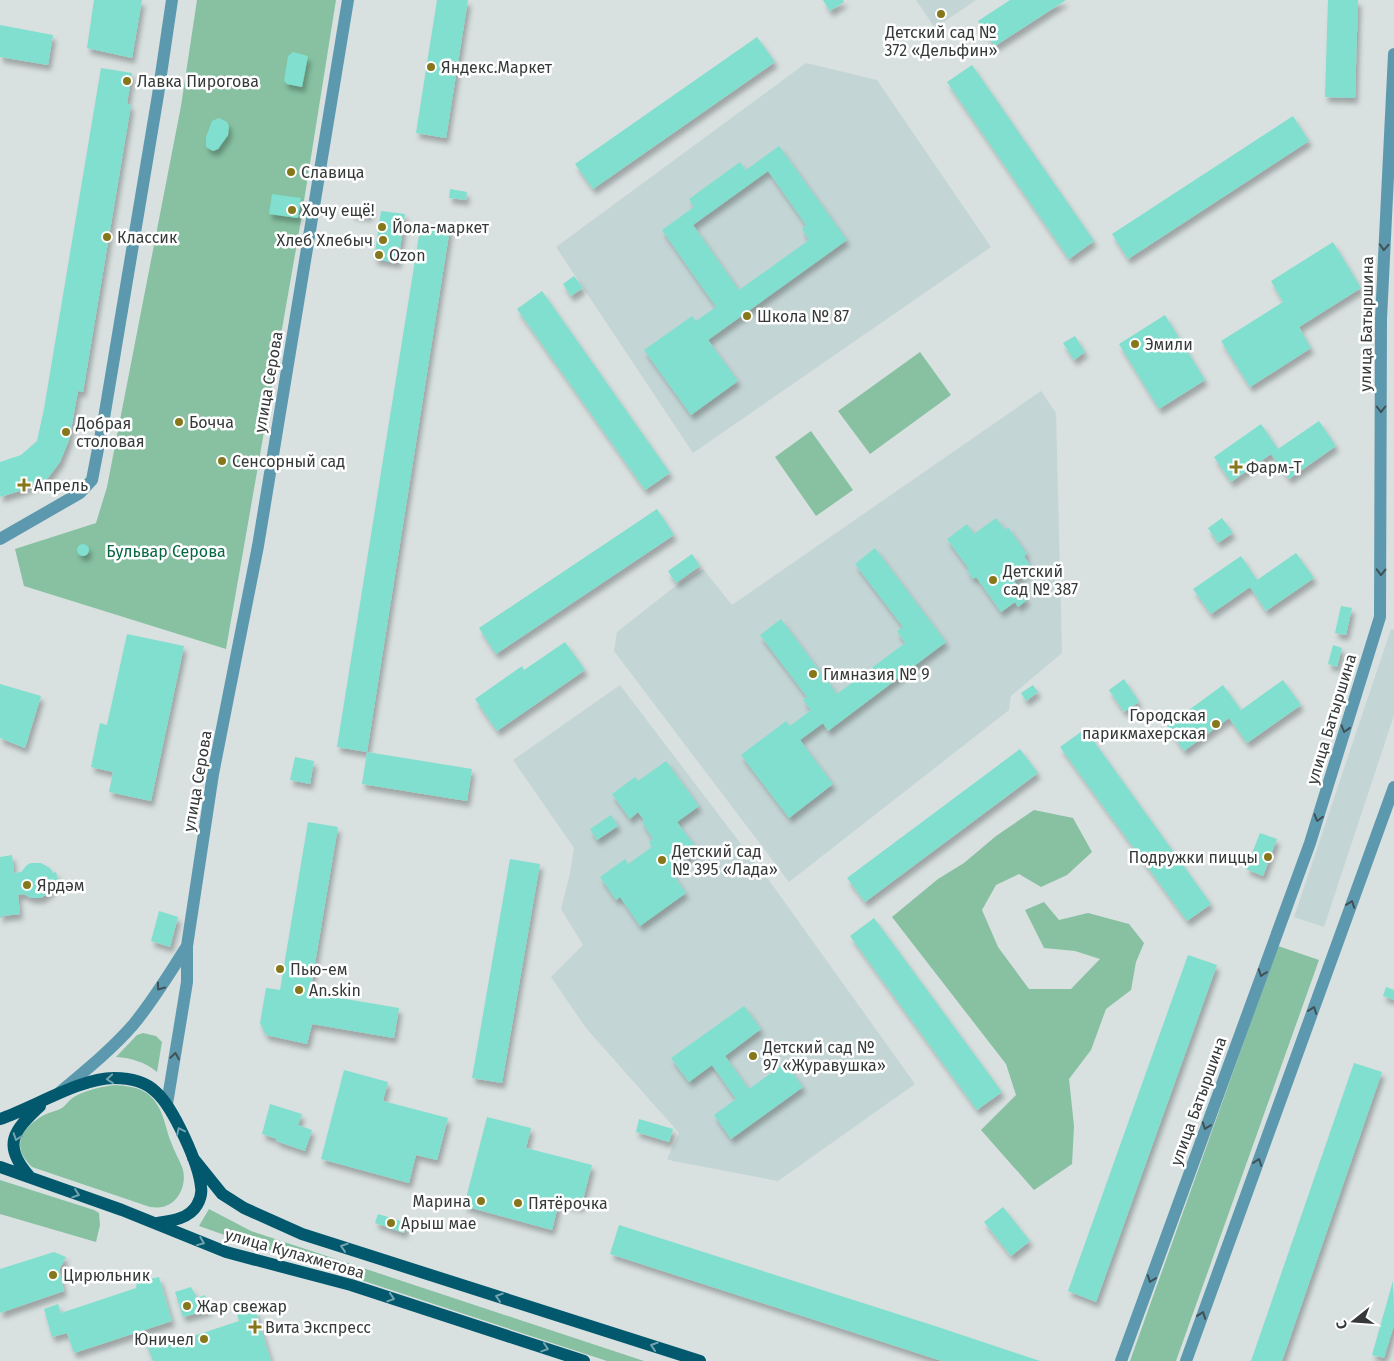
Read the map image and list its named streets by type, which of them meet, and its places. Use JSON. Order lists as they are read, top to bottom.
{
  "streets": {
    "main road": ["улица Кулахметова"],
    "street": ["улица Батыршина", "улица Серова"]
  },
  "crossings": [
    ["улица Серова", "улица Кулахметова"]
  ],
  "parks": ["Бульвар Серова"],
  "places": {
    "other": [
      "Детский сад № 372 «Дельфин»",
      "Яндекс.Маркет",
      "Лавка Пирогова",
      "Славица",
      "Хочу ещё!",
      "Йола-маркет",
      "Классик",
      "Хлеб Хлебыч",
      "Ozon",
      "Школа № 87",
      "Эмили",
      "Бочча",
      "Добрая столовая",
      "Сенсорный сад",
      "Детский сад № 387",
      "Гимназия № 9",
      "Городская парикмахерская",
      "Подружки пиццы",
      "Детский сад № 395 «Лада»",
      "Ярдәм",
      "Пью-ем",
      "An.skin",
      "Детский сад № 97 «Журавушка»",
      "Марина",
      "Пятёрочка",
      "Арыш мае",
      "Цирюльник",
      "Жар свежар",
      "Юничел"
    ],
    "health": ["Фарм-Т", "Апрель", "Вита Экспресс"]
  },
  "north": "left"
}
